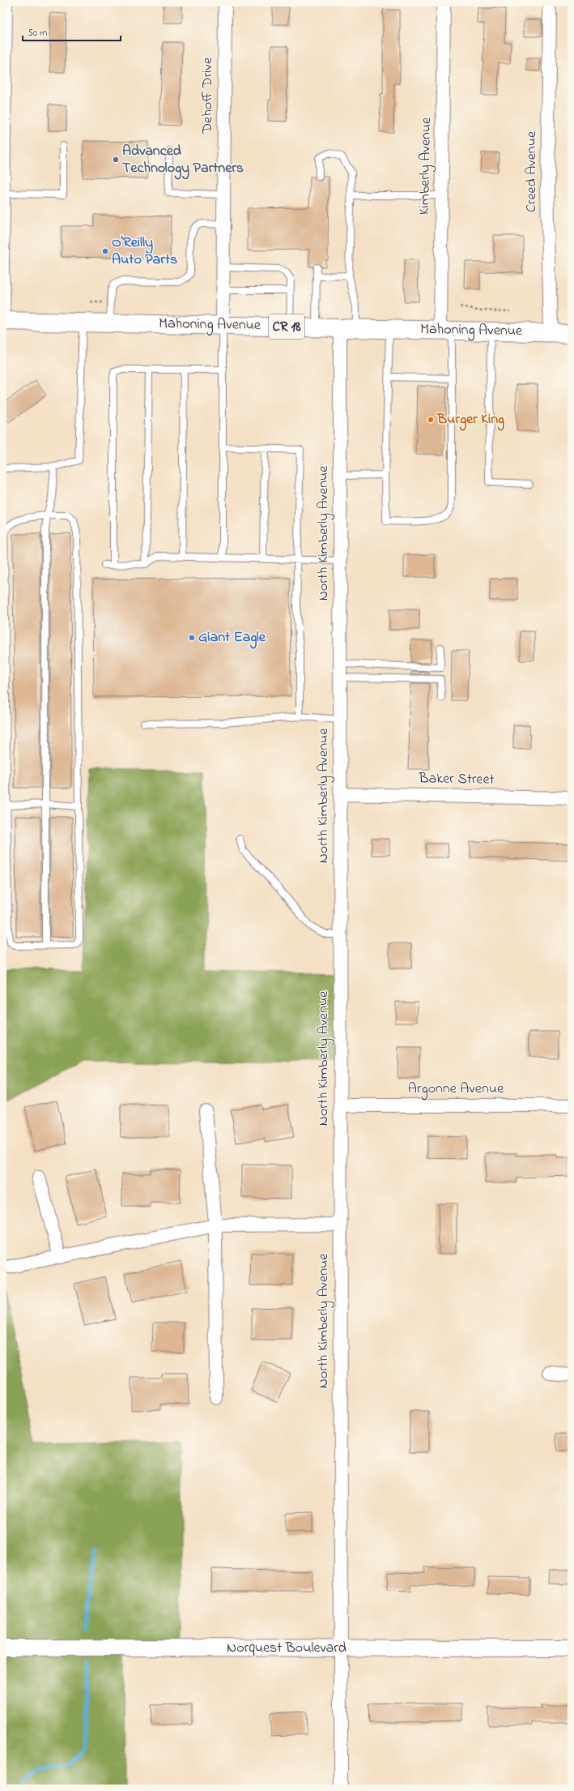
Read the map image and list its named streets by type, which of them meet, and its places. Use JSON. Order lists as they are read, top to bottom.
{
  "streets": {
    "main road": ["Mahoning Avenue", "CR 18"],
    "street": [
      "Dehoff Drive",
      "Kimberly Avenue",
      "Creed Avenue",
      "North Kimberly Avenue",
      "Baker Street",
      "Argonne Avenue",
      "Norquest Boulevard"
    ]
  },
  "crossings": [
    ["Dehoff Drive", "Mahoning Avenue"],
    ["Kimberly Avenue", "Mahoning Avenue"],
    ["Creed Avenue", "Mahoning Avenue"],
    ["Mahoning Avenue", "North Kimberly Avenue"],
    ["North Kimberly Avenue", "Baker Street"],
    ["North Kimberly Avenue", "Argonne Avenue"],
    ["North Kimberly Avenue", "Norquest Boulevard"]
  ],
  "places": [
    "Advanced Technology Partners",
    "O'Reilly Auto Parts",
    "Burger King",
    "Giant Eagle"
  ],
  "scale_bar": "50 m"
}
